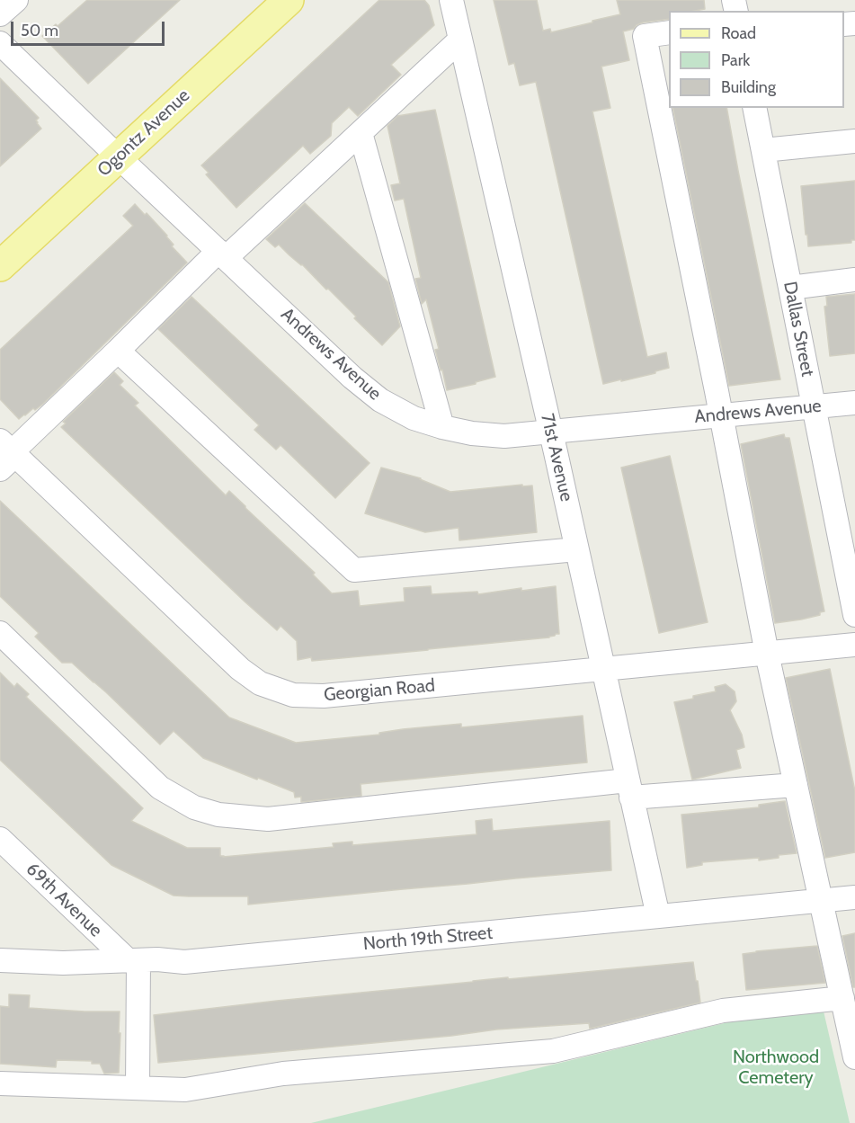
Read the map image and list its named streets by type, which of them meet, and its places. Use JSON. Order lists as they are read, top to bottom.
{
  "streets": {
    "main road": ["Ogontz Avenue"],
    "street": [
      "Dallas Street",
      "Andrews Avenue",
      "71st Avenue",
      "Georgian Road",
      "69th Avenue",
      "North 19th Street"
    ]
  },
  "crossings": [
    ["Ogontz Avenue", "Andrews Avenue"],
    ["Dallas Street", "Andrews Avenue"],
    ["Andrews Avenue", "71st Avenue"],
    ["71st Avenue", "Georgian Road"],
    ["71st Avenue", "North 19th Street"],
    ["69th Avenue", "North 19th Street"]
  ],
  "parks": ["Northwood Cemetery"],
  "legend": ["Road", "Park", "Building"],
  "scale_bar": "50 m"
}
